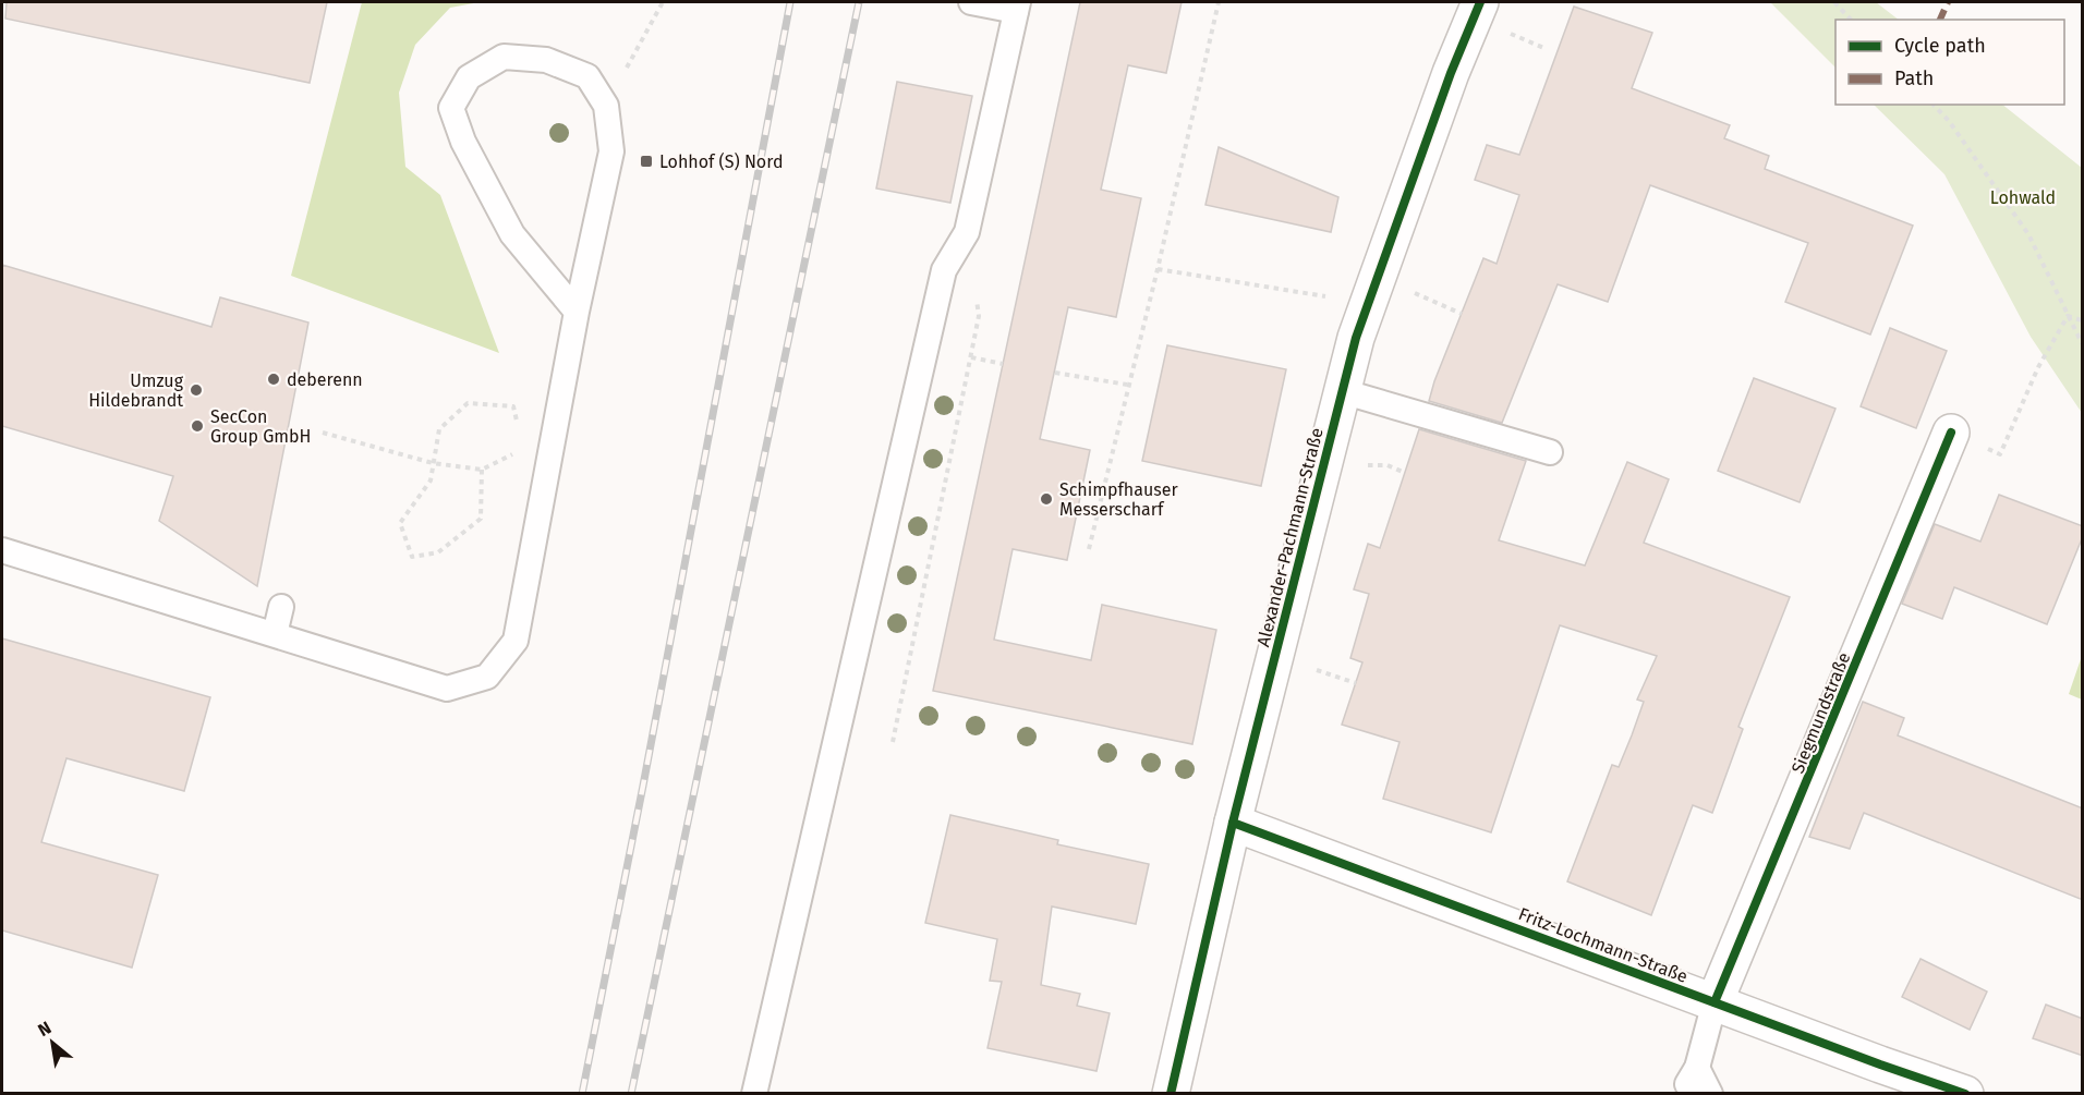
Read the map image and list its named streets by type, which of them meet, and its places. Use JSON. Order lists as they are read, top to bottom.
{
  "streets": {
    "street": ["Alexander-Pachmann-Straße", "Siegmundstraße", "Fritz-Lochmann-Straße"]
  },
  "crossings": [
    ["Alexander-Pachmann-Straße", "Fritz-Lochmann-Straße"],
    ["Siegmundstraße", "Fritz-Lochmann-Straße"]
  ],
  "parks": ["Lohwald"],
  "places": {
    "transit": ["Lohhof (S) Nord"],
    "other": [
      "deberenn",
      "Umzug Hildebrandt",
      "SecCon Group GmbH",
      "Schimpfhauser Messerscharf"
    ]
  },
  "legend": ["Cycle path", "Path"],
  "north": "top left"
}
